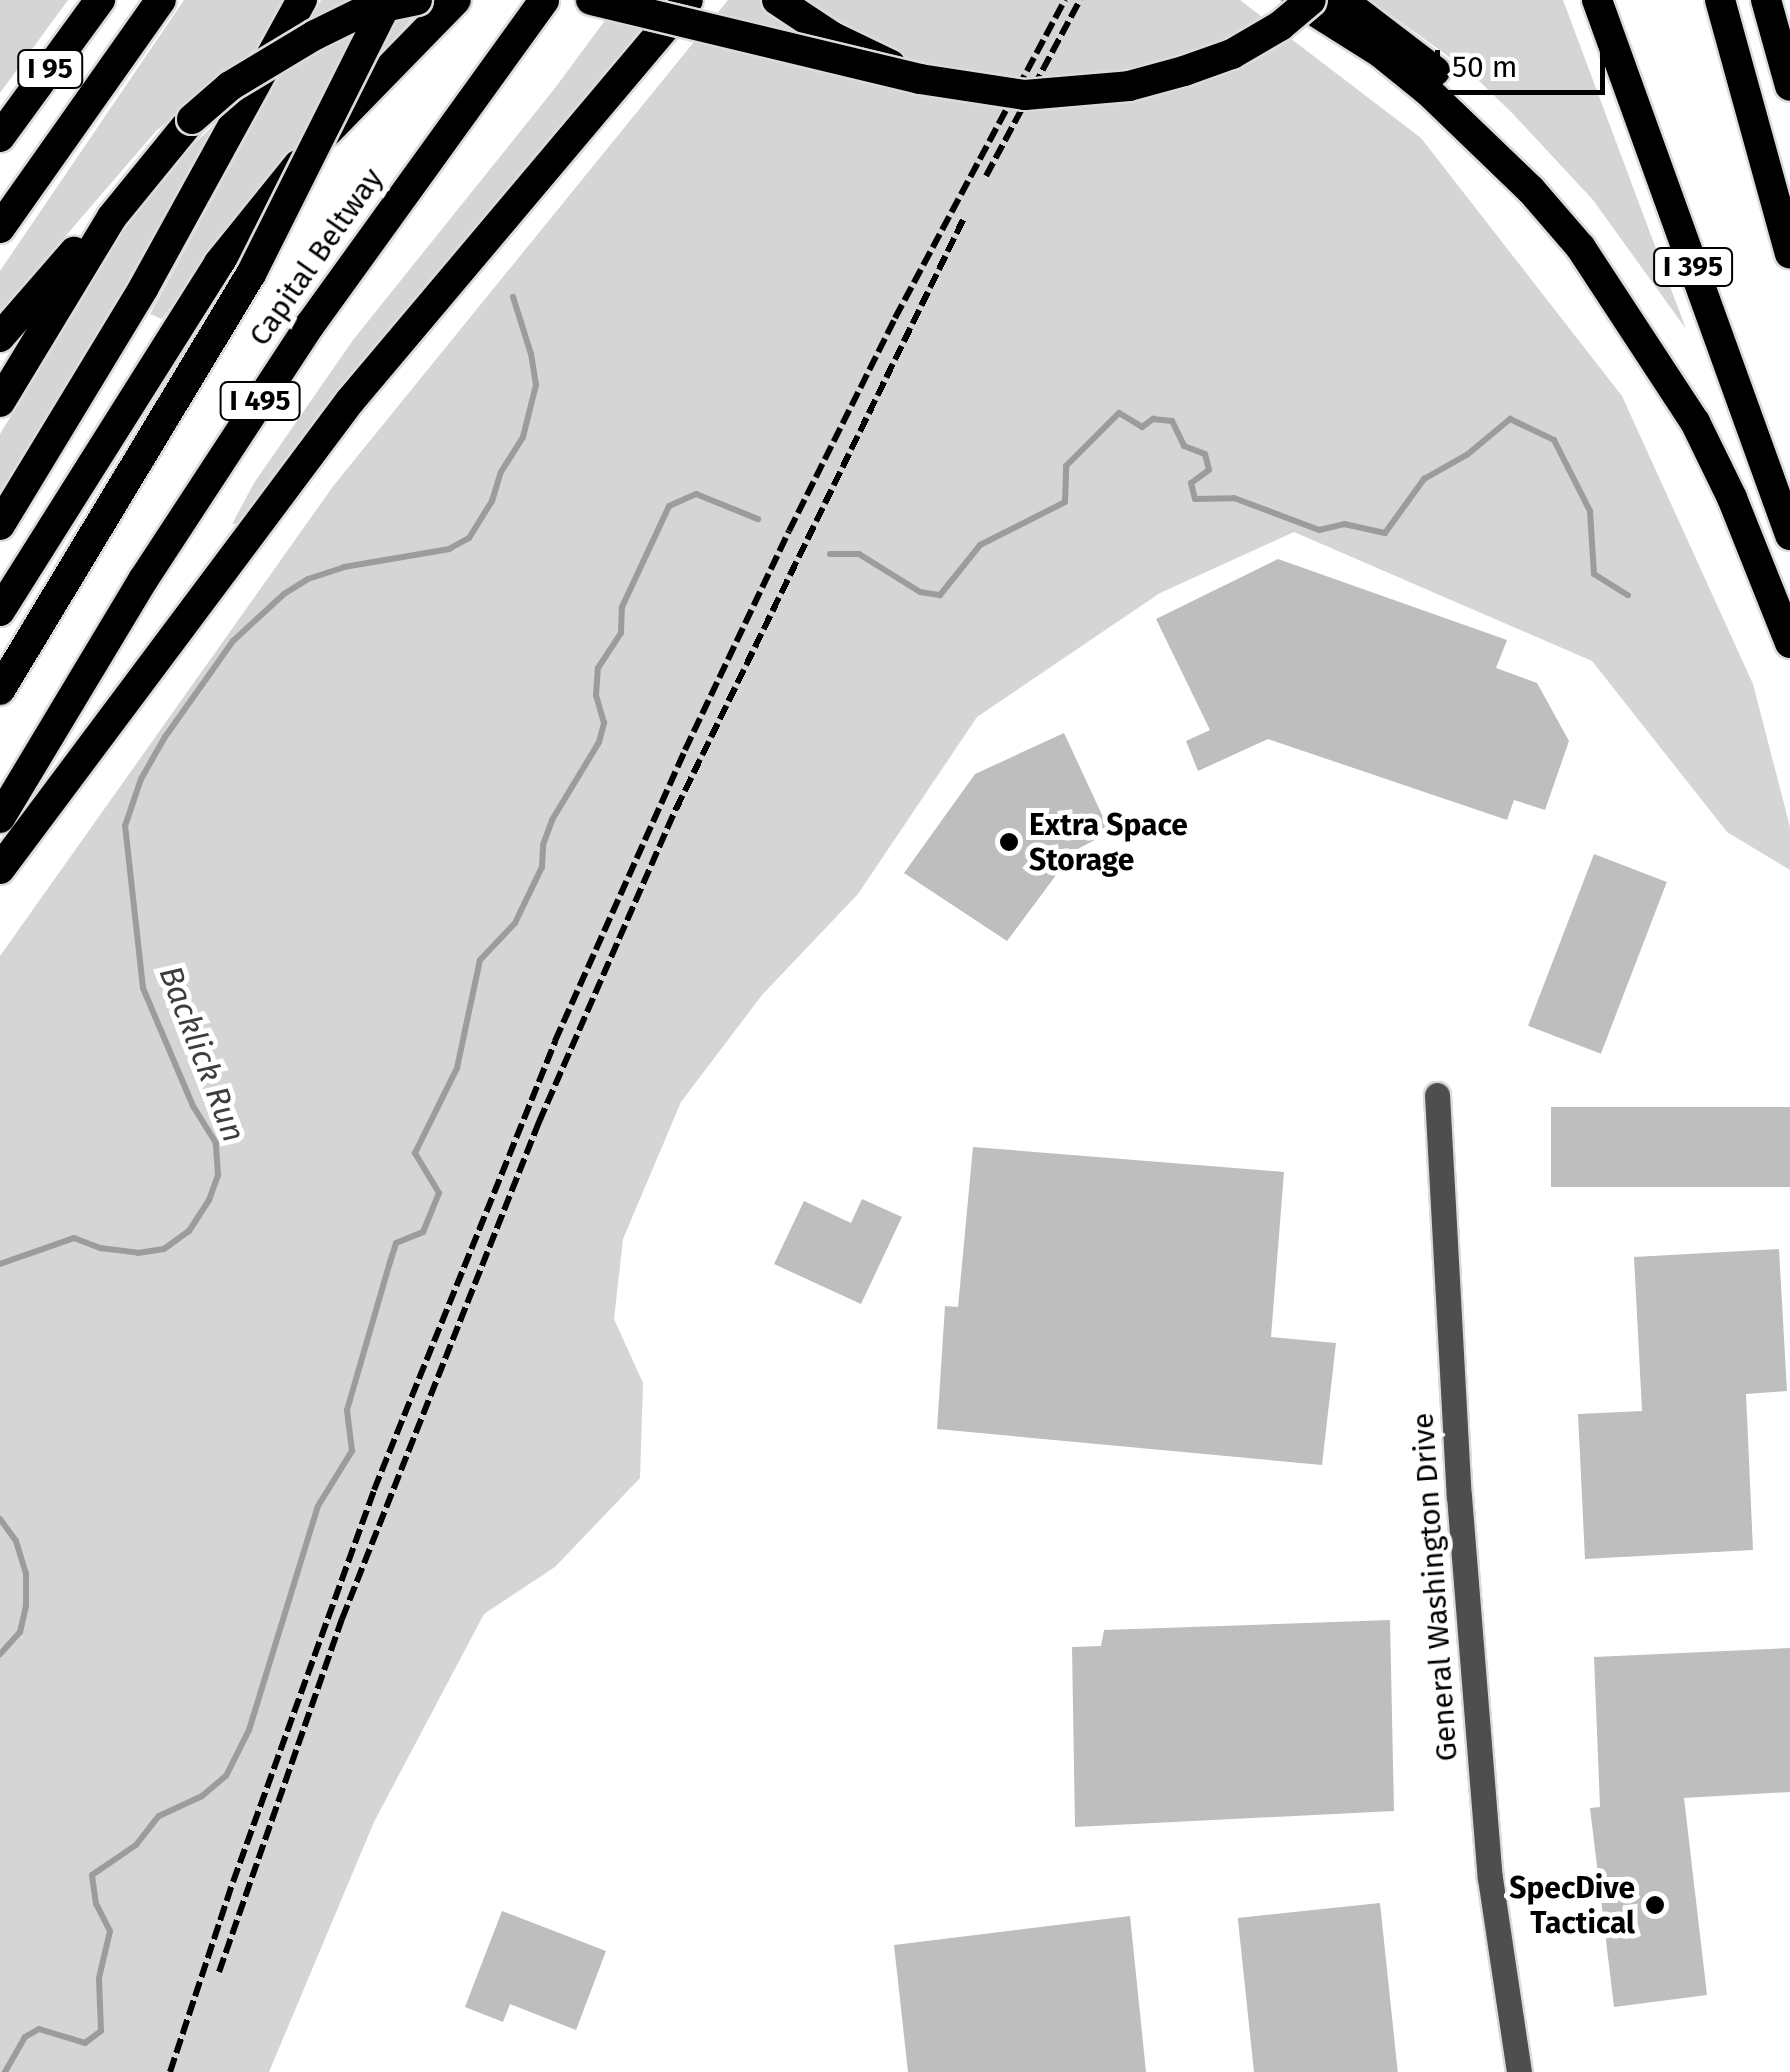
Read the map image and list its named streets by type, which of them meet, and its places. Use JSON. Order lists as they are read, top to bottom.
{
  "streets": {
    "highway": [
      "I 95",
      "Capital Beltway",
      "I 395",
      "I 495"
    ],
    "street": ["General Washington Drive"]
  },
  "water": ["Backlick Run"],
  "places": ["Extra Space Storage", "SpecDive Tactical"],
  "scale_bar": "50 m"
}
